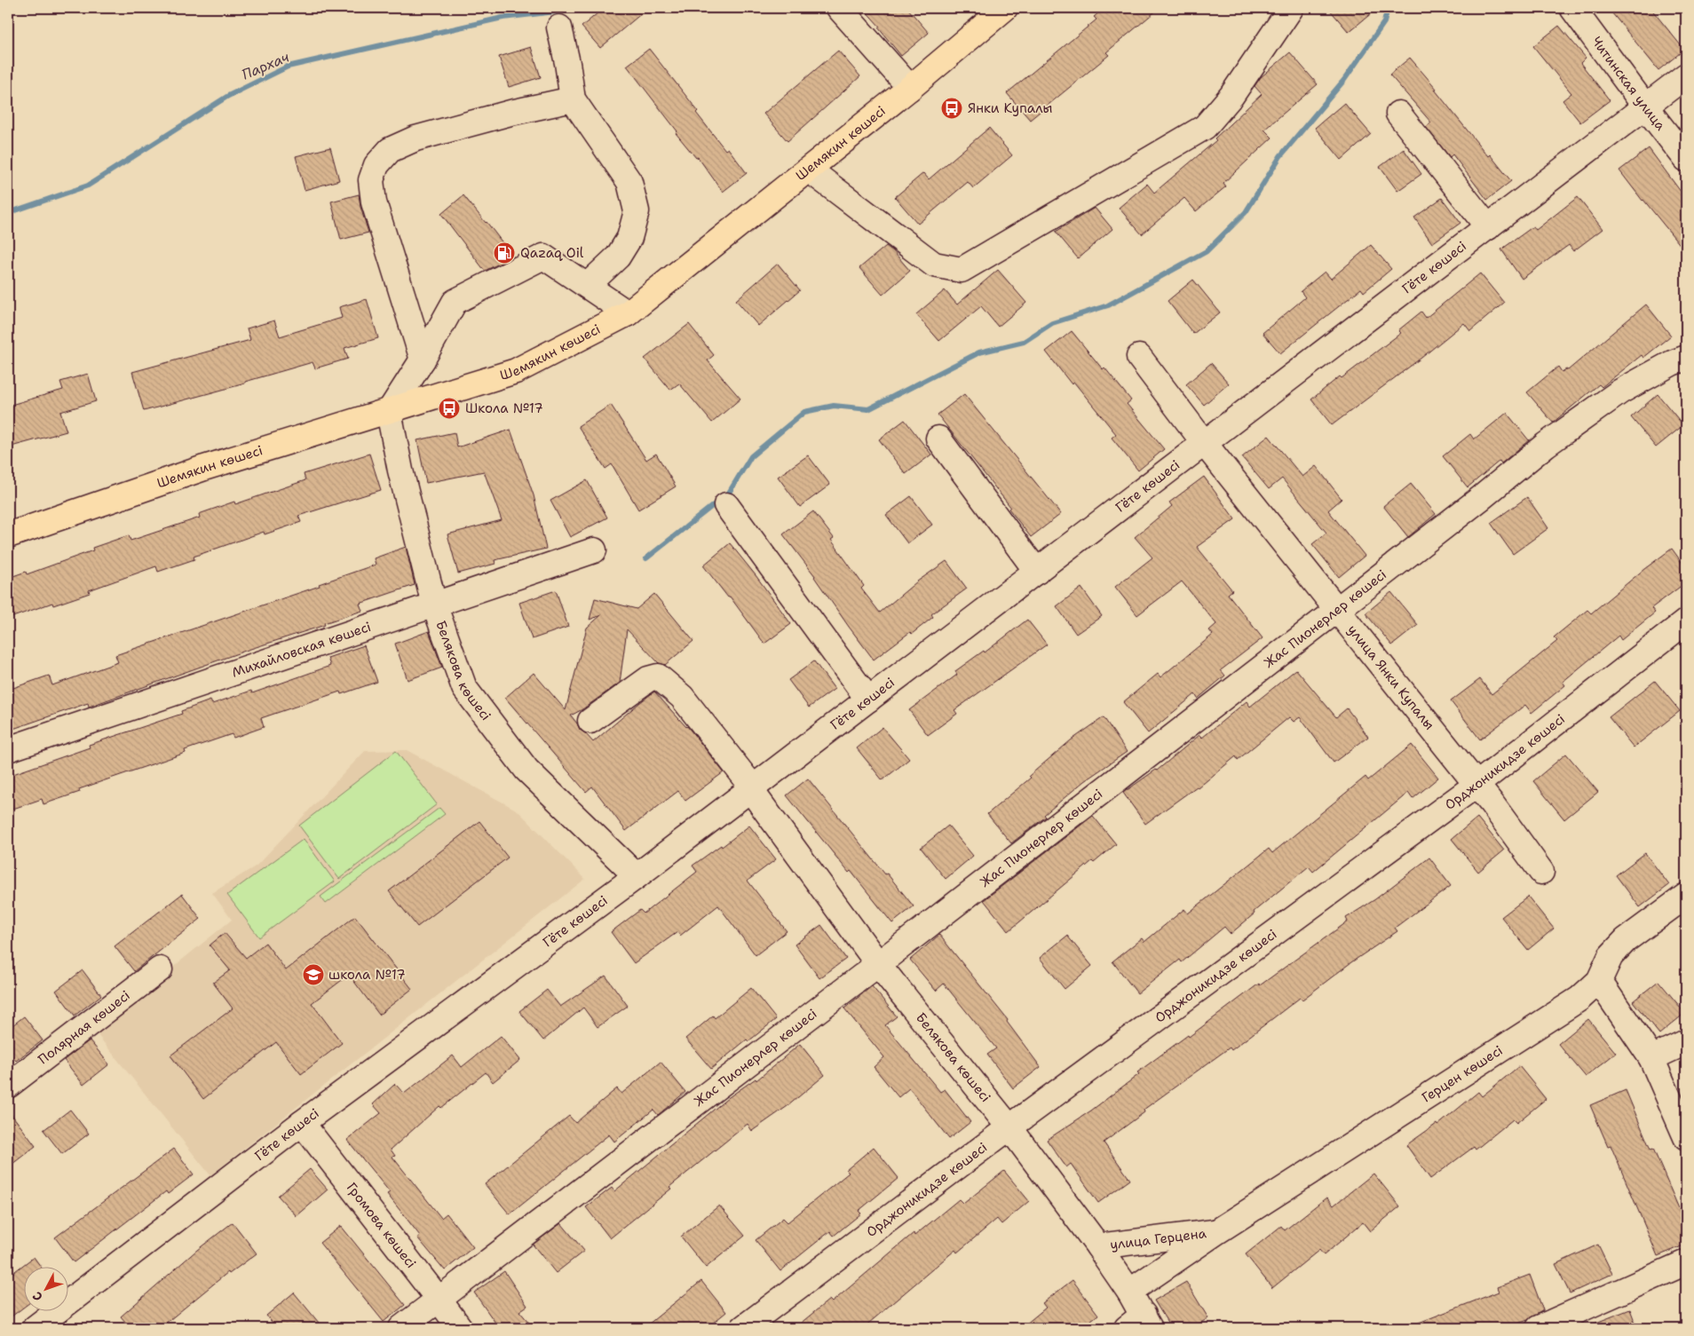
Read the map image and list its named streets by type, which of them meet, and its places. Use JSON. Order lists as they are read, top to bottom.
{
  "streets": {
    "main road": ["Шемякин көшесі"],
    "street": [
      "Читинская улица",
      "Гёте көшесі",
      "Жас Пионерлер көшесі",
      "Михайловская көшесі",
      "Белякова көшесі",
      "улица Янки Купалы",
      "Орджоникидзе көшесі",
      "Полярная көшесі",
      "Герцен көшесі",
      "Громова көшесі",
      "улица Герцена"
    ]
  },
  "crossings": [
    ["Читинская улица", "Гёте көшесі"],
    ["Шемякин көшесі", "Белякова көшесі"],
    ["Гёте көшесі", "Белякова көшесі"],
    ["Гёте көшесі", "улица Янки Купалы"],
    ["Гёте көшесі", "Громова көшесі"],
    ["Жас Пионерлер көшесі", "Белякова көшесі"],
    ["Жас Пионерлер көшесі", "улица Янки Купалы"],
    ["Жас Пионерлер көшесі", "Громова көшесі"],
    ["Михайловская көшесі", "Белякова көшесі"],
    ["Белякова көшесі", "Орджоникидзе көшесі"],
    ["Белякова көшесі", "улица Герцена"],
    ["улица Янки Купалы", "Орджоникидзе көшесі"],
    ["Герцен көшесі", "улица Герцена"]
  ],
  "water": ["Пархач"],
  "places": {
    "bus stop": ["Янки Купалы", "Школа №17"],
    "fuel station": ["Qazaq Oil"],
    "school or university": ["школа №17"]
  },
  "north": "bottom left"
}
